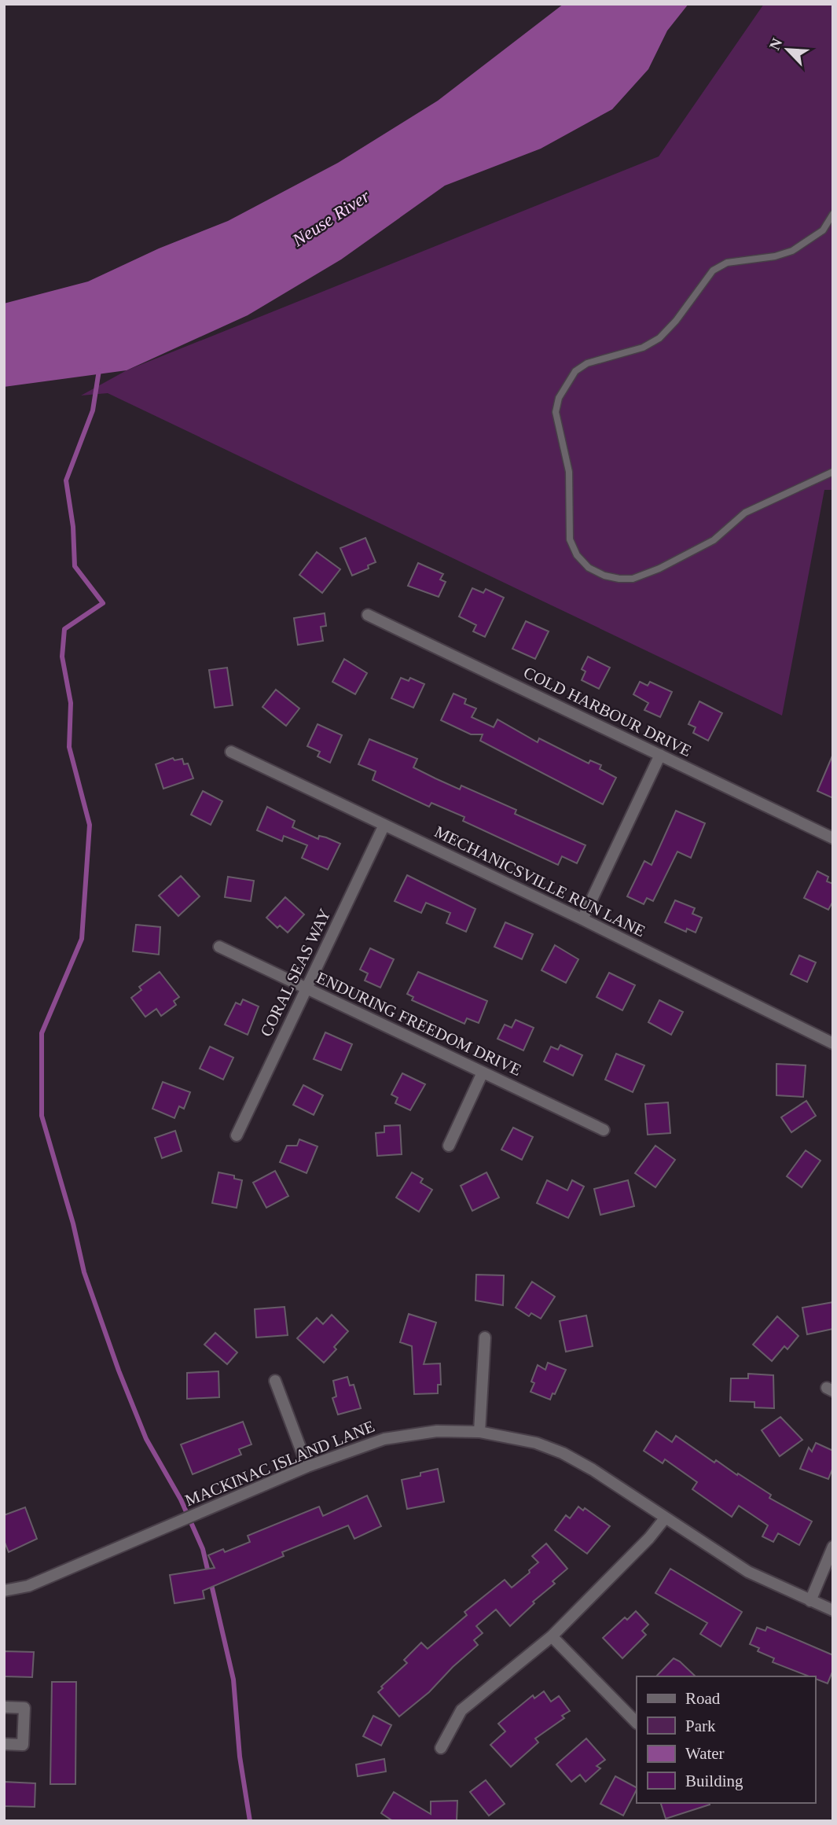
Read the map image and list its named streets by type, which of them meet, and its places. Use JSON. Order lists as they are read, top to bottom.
{
  "streets": {
    "street": [
      "COLD HARBOUR DRIVE",
      "MECHANICSVILLE RUN LANE",
      "CORAL SEAS WAY",
      "ENDURING FREEDOM DRIVE",
      "MACKINAC ISLAND LANE"
    ]
  },
  "crossings": [
    ["MECHANICSVILLE RUN LANE", "CORAL SEAS WAY"],
    ["CORAL SEAS WAY", "ENDURING FREEDOM DRIVE"]
  ],
  "water": ["Neuse River"],
  "legend": [
    "Road",
    "Park",
    "Water",
    "Building"
  ],
  "north": "top left"
}
